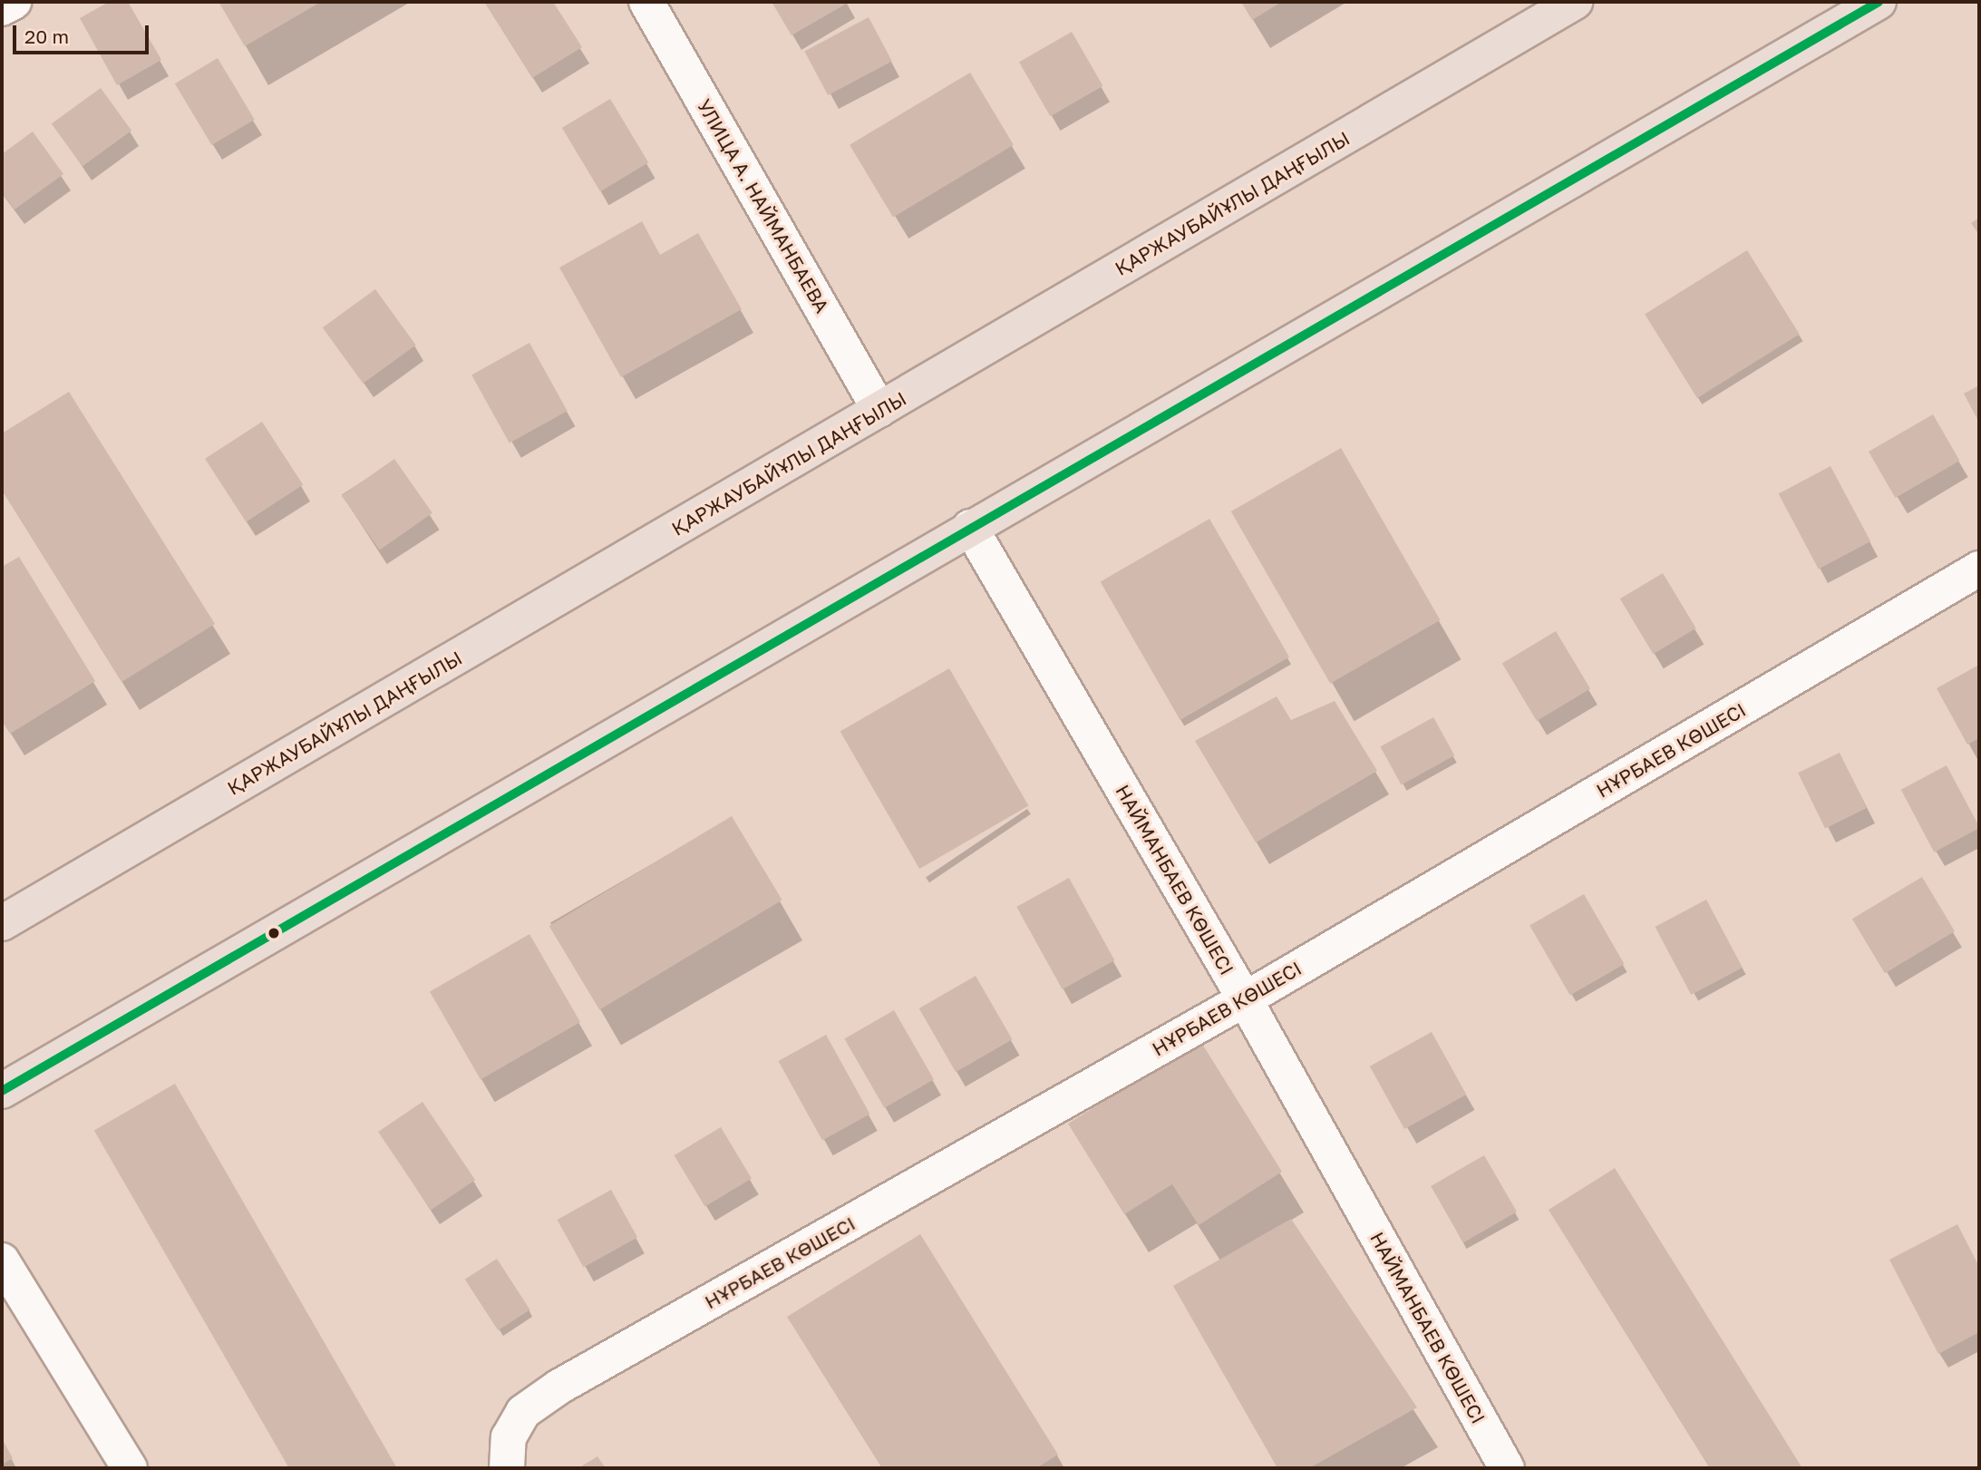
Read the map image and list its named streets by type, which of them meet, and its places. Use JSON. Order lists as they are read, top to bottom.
{
  "streets": {
    "highway": ["ҚАРЖАУБАЙҰЛЫ ДАҢҒЫЛЫ"],
    "street": ["УЛИЦА А. НАЙМАНБАЕВА", "НҰРБАЕВ КӨШЕСІ", "НАЙМАНБАЕВ КӨШЕСІ"]
  },
  "crossings": [
    ["ҚАРЖАУБАЙҰЛЫ ДАҢҒЫЛЫ", "УЛИЦА А. НАЙМАНБАЕВА"],
    ["НҰРБАЕВ КӨШЕСІ", "НАЙМАНБАЕВ КӨШЕСІ"]
  ],
  "scale_bar": "20 m"
}
